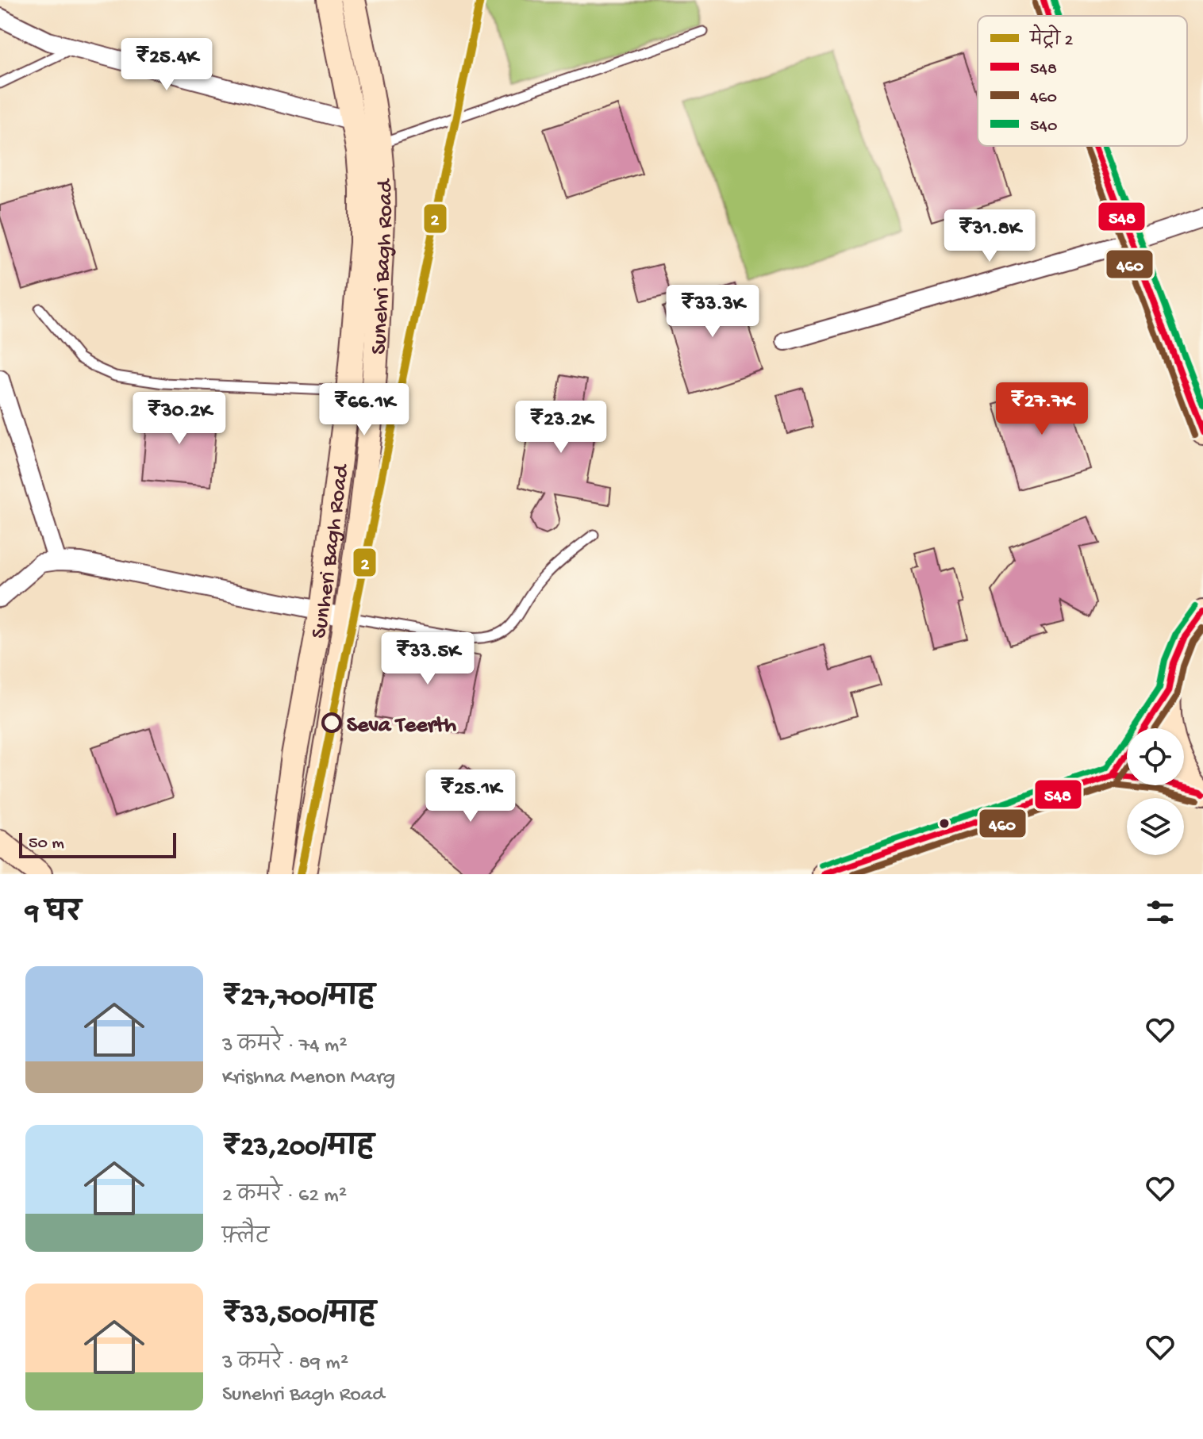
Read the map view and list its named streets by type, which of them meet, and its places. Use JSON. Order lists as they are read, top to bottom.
{
  "streets": {
    "street": ["Sunehri Bagh Road", "Sunheri Bagh Road"]
  },
  "places": ["Seva Teerth"],
  "lines": [
    "metro line 2",
    "transit line 548",
    "transit line 540",
    "transit line 460"
  ],
  "legend": [
    "मेट्रो 2",
    "548",
    "460",
    "540"
  ],
  "scale_bar": "50 m",
  "page": {
    "price": [
      "₹25.4K",
      "₹31.8K",
      "₹33.3K",
      "₹27.7K",
      "₹66.1K",
      "₹30.2K",
      "₹23.2K",
      "₹33.5K",
      "₹25.1K"
    ],
    "scale": "50 m",
    "heading": "9 घर",
    "list": [
      {
        "name": "₹27,700/माह",
        "note": "3 कमरे · 74 m² · Krishna Menon Marg"
      },
      {
        "name": "₹23,200/माह",
        "note": "2 कमरे · 62 m² · फ़्लैट"
      },
      {
        "name": "₹33,500/माह",
        "note": "3 कमरे · 89 m² · Sunehri Bagh Road"
      }
    ]
  }
}
